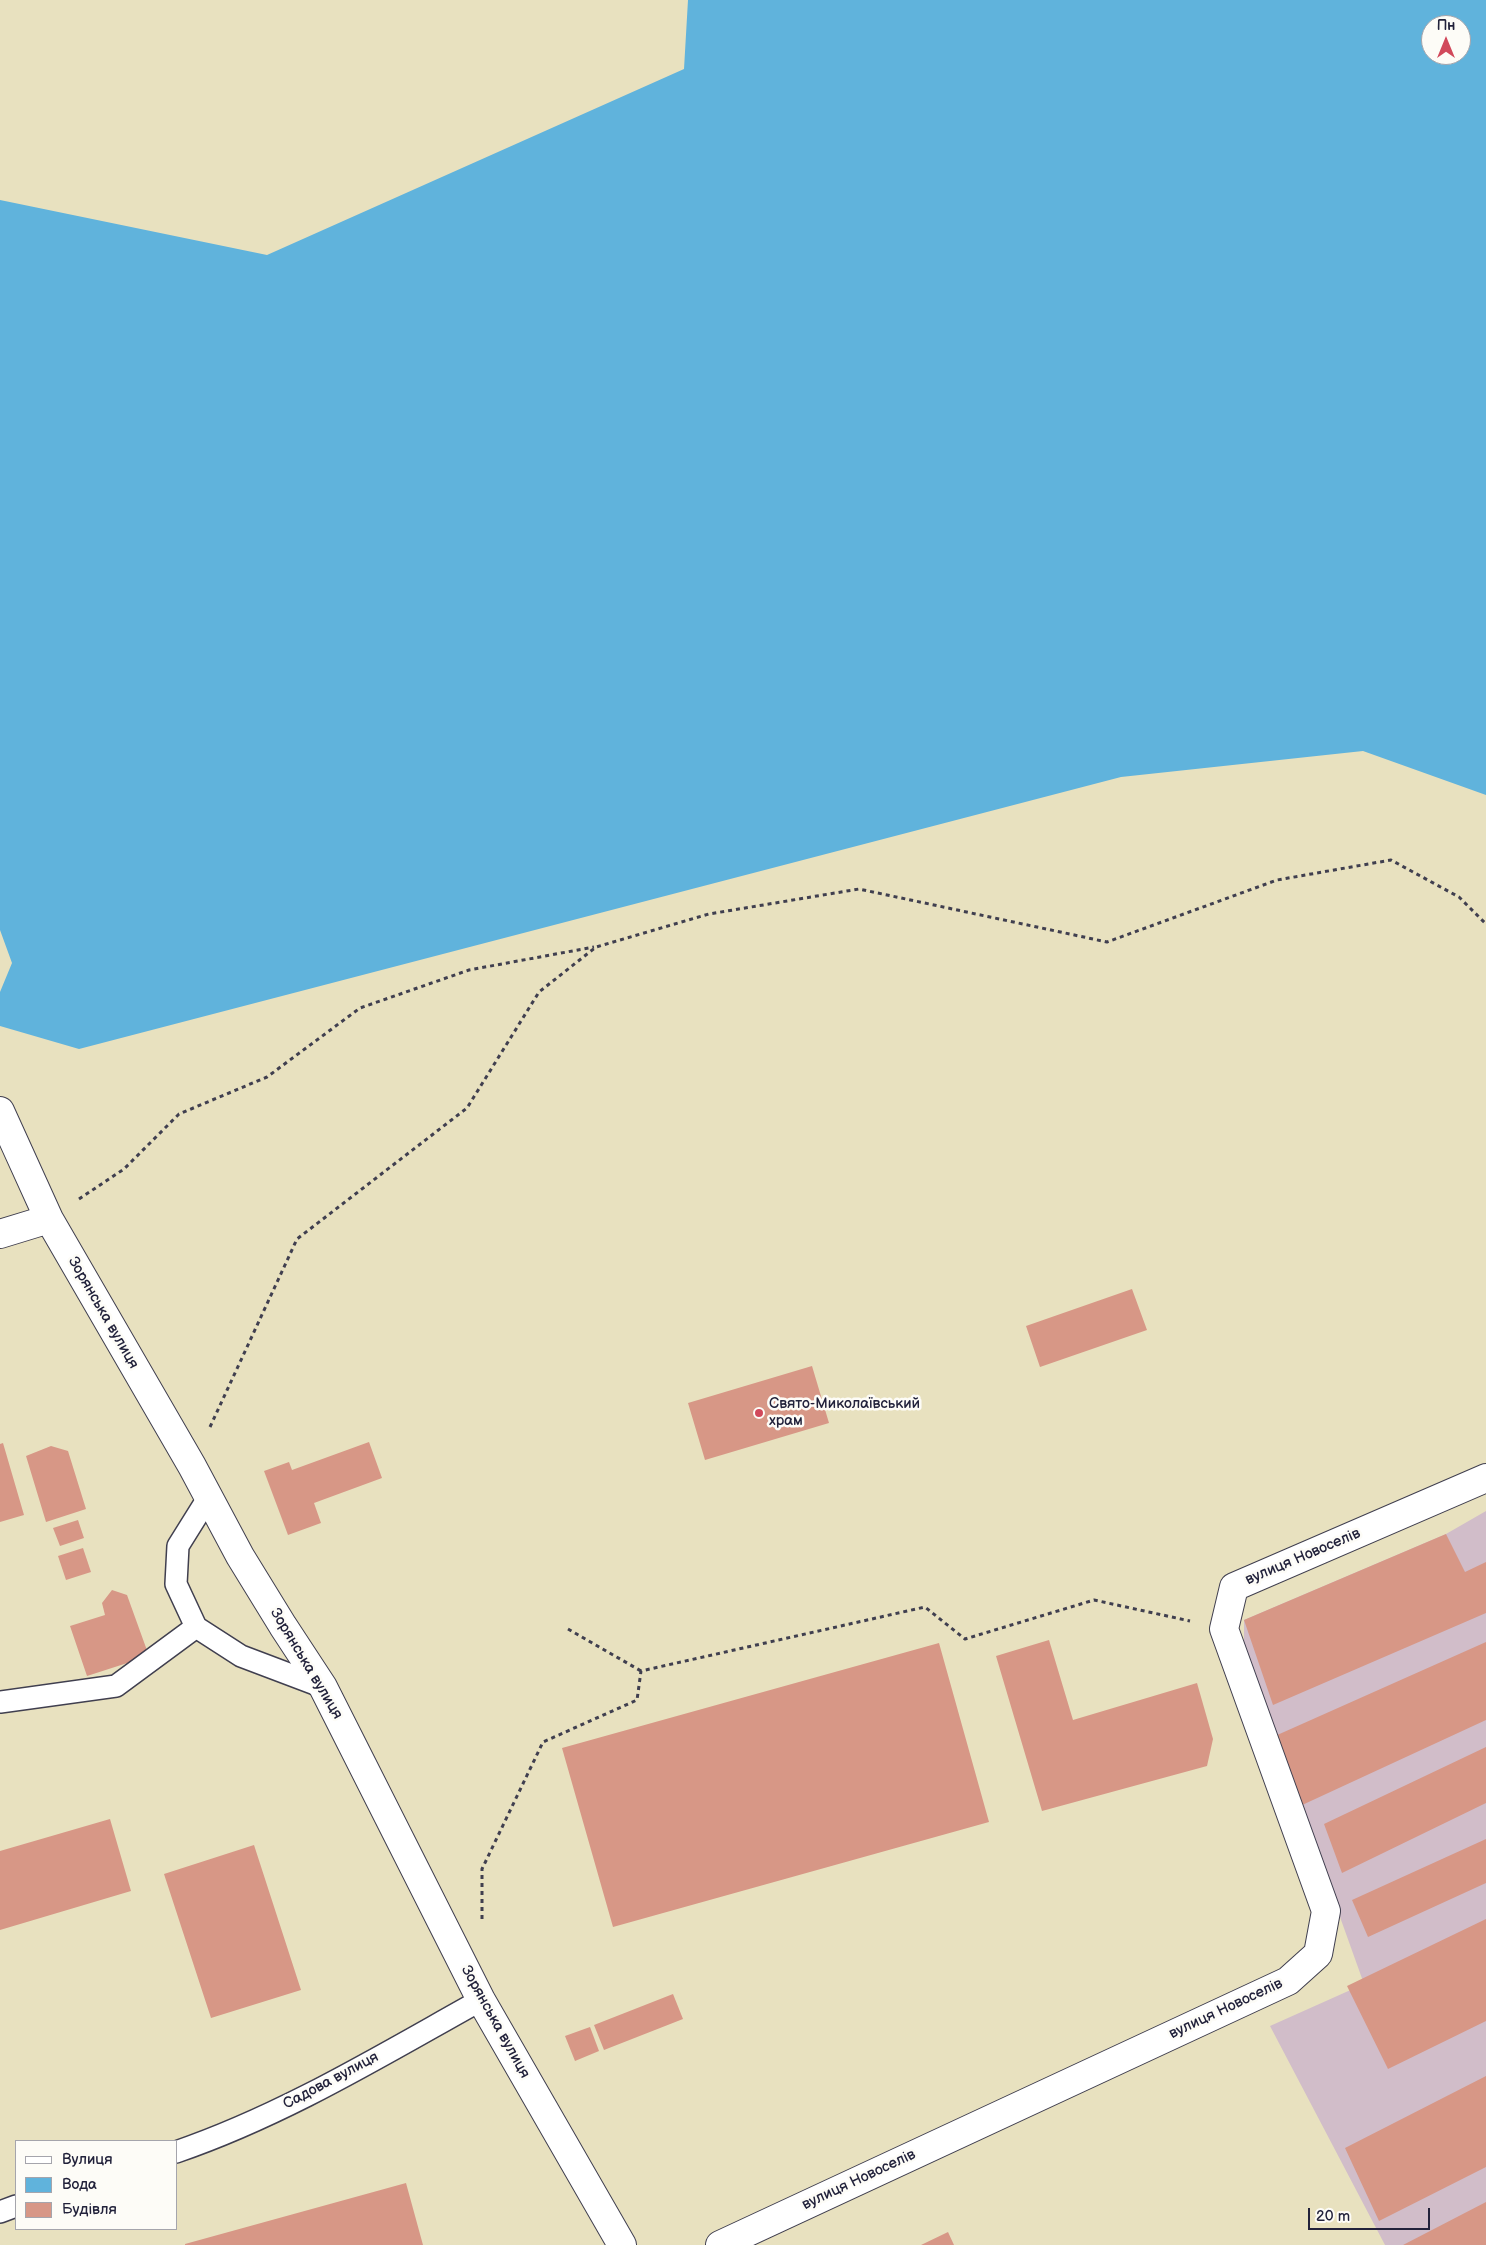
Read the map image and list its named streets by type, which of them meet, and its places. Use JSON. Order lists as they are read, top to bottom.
{
  "streets": {
    "street": ["Зорянська вулиця", "вулиця Новоселів"],
    "lane": ["Садова вулиця"]
  },
  "crossings": [
    ["Зорянська вулиця", "Садова вулиця"]
  ],
  "places": ["Свято-Миколаївський храм"],
  "legend": ["Вулиця", "Вода", "Будівля"],
  "scale_bar": "20 m",
  "north": "top"
}
